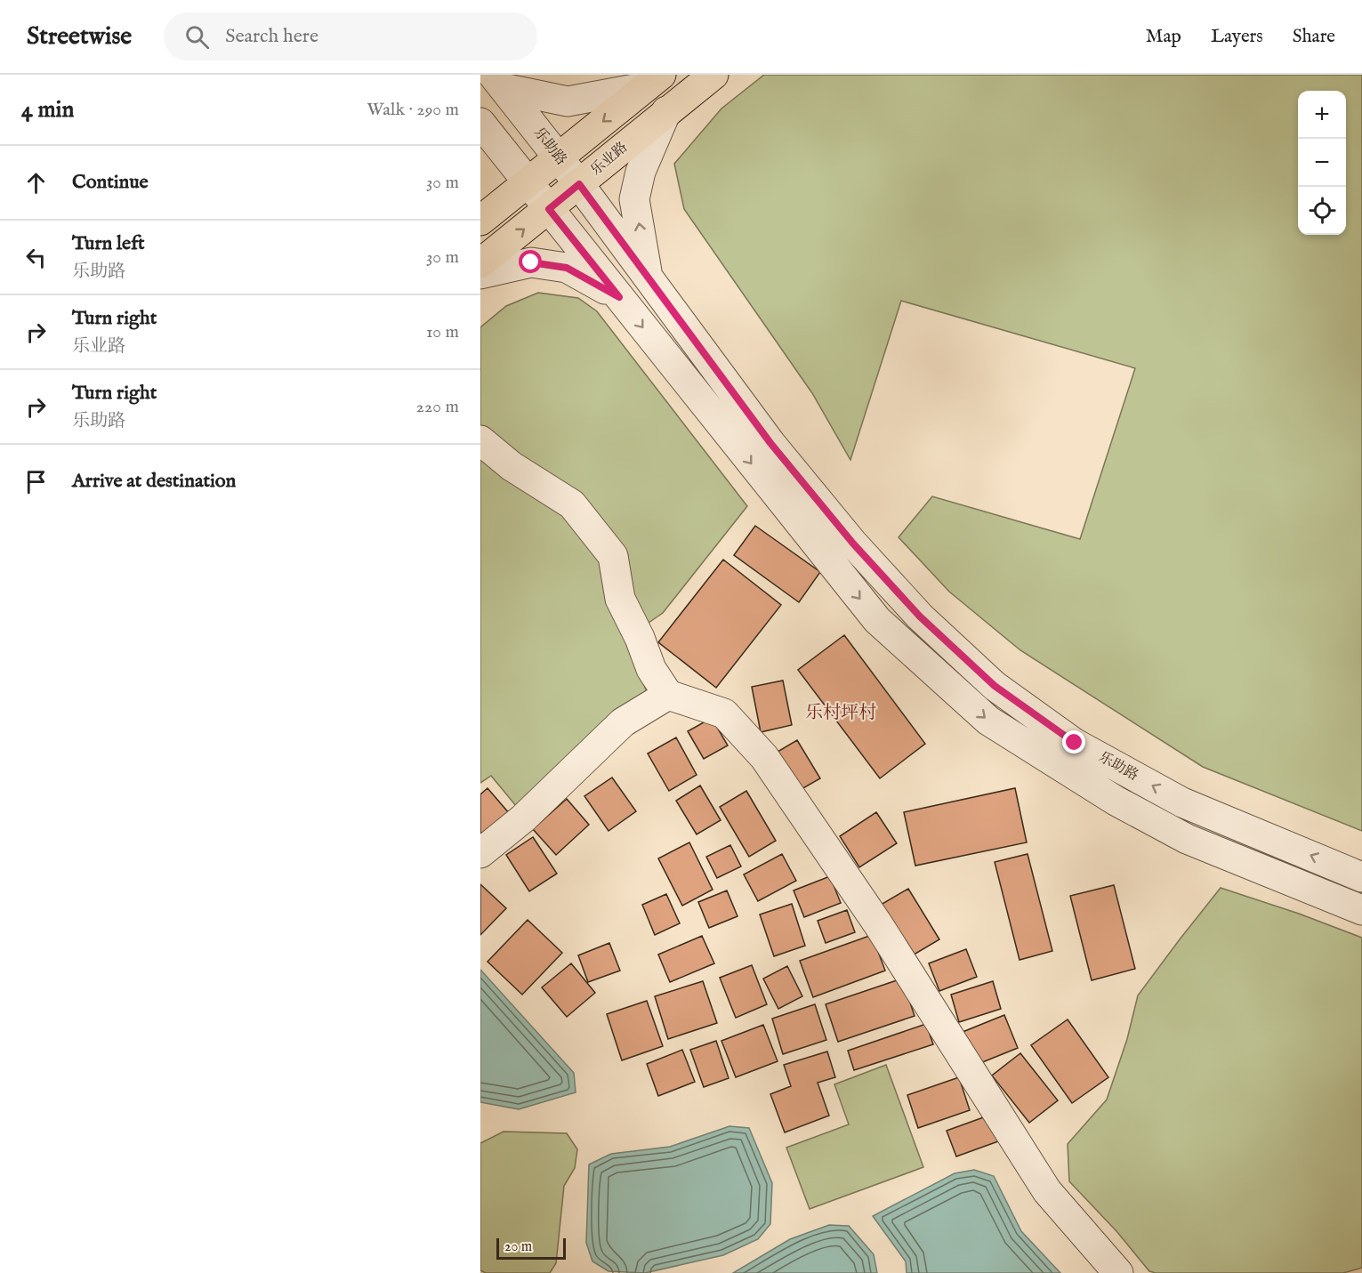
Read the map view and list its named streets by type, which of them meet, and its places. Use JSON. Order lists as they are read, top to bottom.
{
  "streets": {
    "main road": ["乐业路"],
    "street": ["乐助路"]
  },
  "crossings": [
    ["乐助路", "乐业路"]
  ],
  "districts": ["乐村坪村"],
  "scale_bar": "20 m",
  "page": {
    "header": "Streetwise",
    "search": "Search here",
    "nav": ["Map", "Layers", "Share"],
    "heading": ["4 min", "Walk · 290 m"],
    "map_buttons": ["+", "−"],
    "list": [
      ["Continue", "30 m"],
      ["Turn left", "乐助路", "30 m"],
      ["Turn right", "乐业路", "10 m"],
      ["Turn right", "乐助路", "220 m"],
      "Arrive at destination"
    ],
    "scale": "20 m"
  }
}
